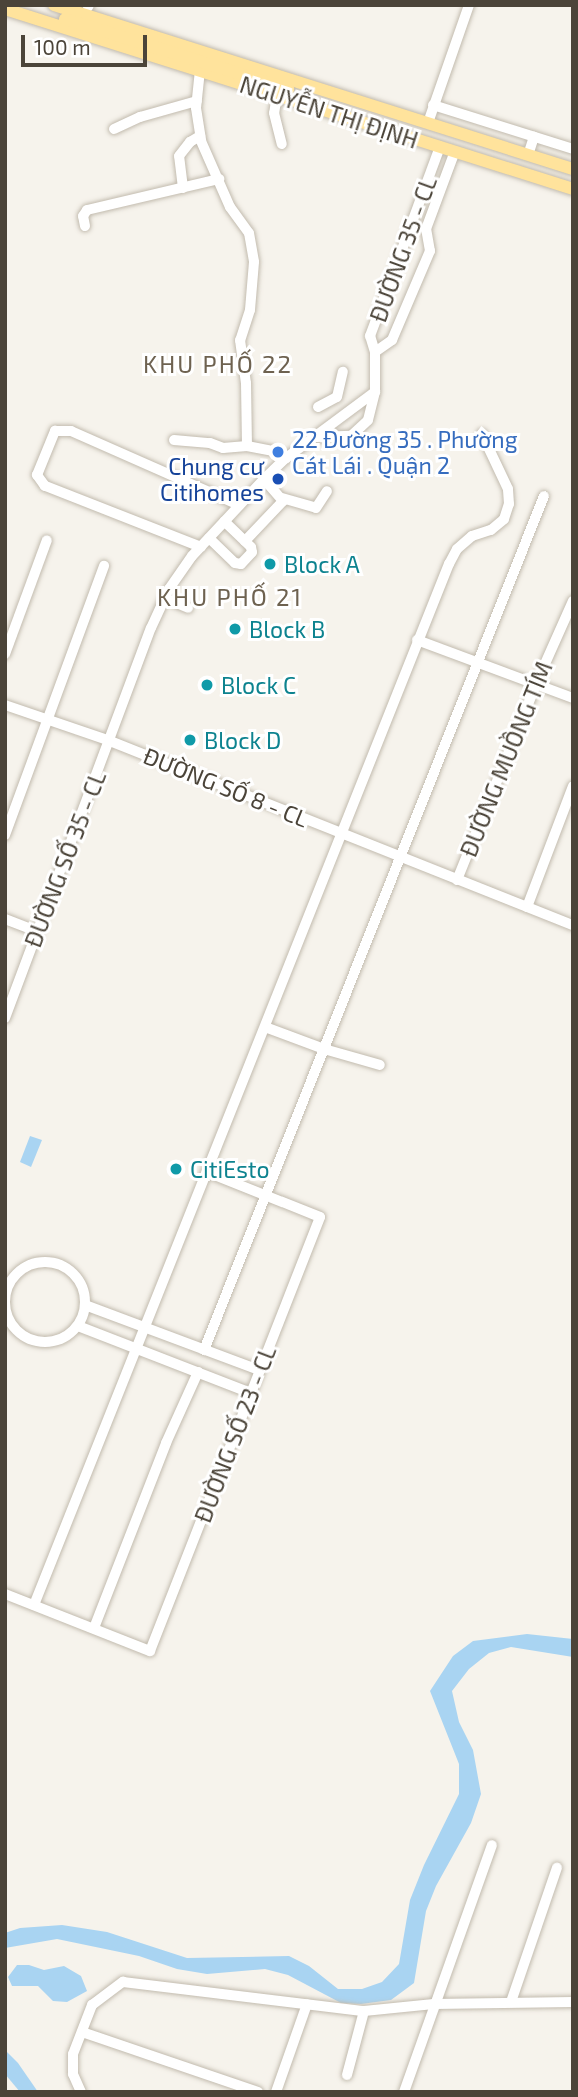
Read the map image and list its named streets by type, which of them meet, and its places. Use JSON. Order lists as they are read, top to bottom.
{
  "streets": {
    "main road": ["NGUYỄN THỊ ĐỊNH"],
    "street": [
      "ĐƯỜNG 35 - CL",
      "ĐƯỜNG MUỒNG TÍM",
      "ĐƯỜNG SỐ 8 - CL",
      "ĐƯỜNG SỐ 35 - CL",
      "ĐƯỜNG SỐ 23 - CL"
    ]
  },
  "crossings": [
    ["NGUYỄN THỊ ĐỊNH", "ĐƯỜNG 35 - CL"],
    ["ĐƯỜNG MUỒNG TÍM", "ĐƯỜNG SỐ 8 - CL"],
    ["ĐƯỜNG SỐ 8 - CL", "ĐƯỜNG SỐ 35 - CL"]
  ],
  "districts": ["KHU PHỐ 22", "KHU PHỐ 21"],
  "places": [
    "22 Đường 35 . Phường Cát Lái . Quận 2",
    "Chung cư Citihomes",
    "Block A",
    "Block B",
    "Block C",
    "Block D",
    "CitiEsto"
  ],
  "scale_bar": "100 m"
}
